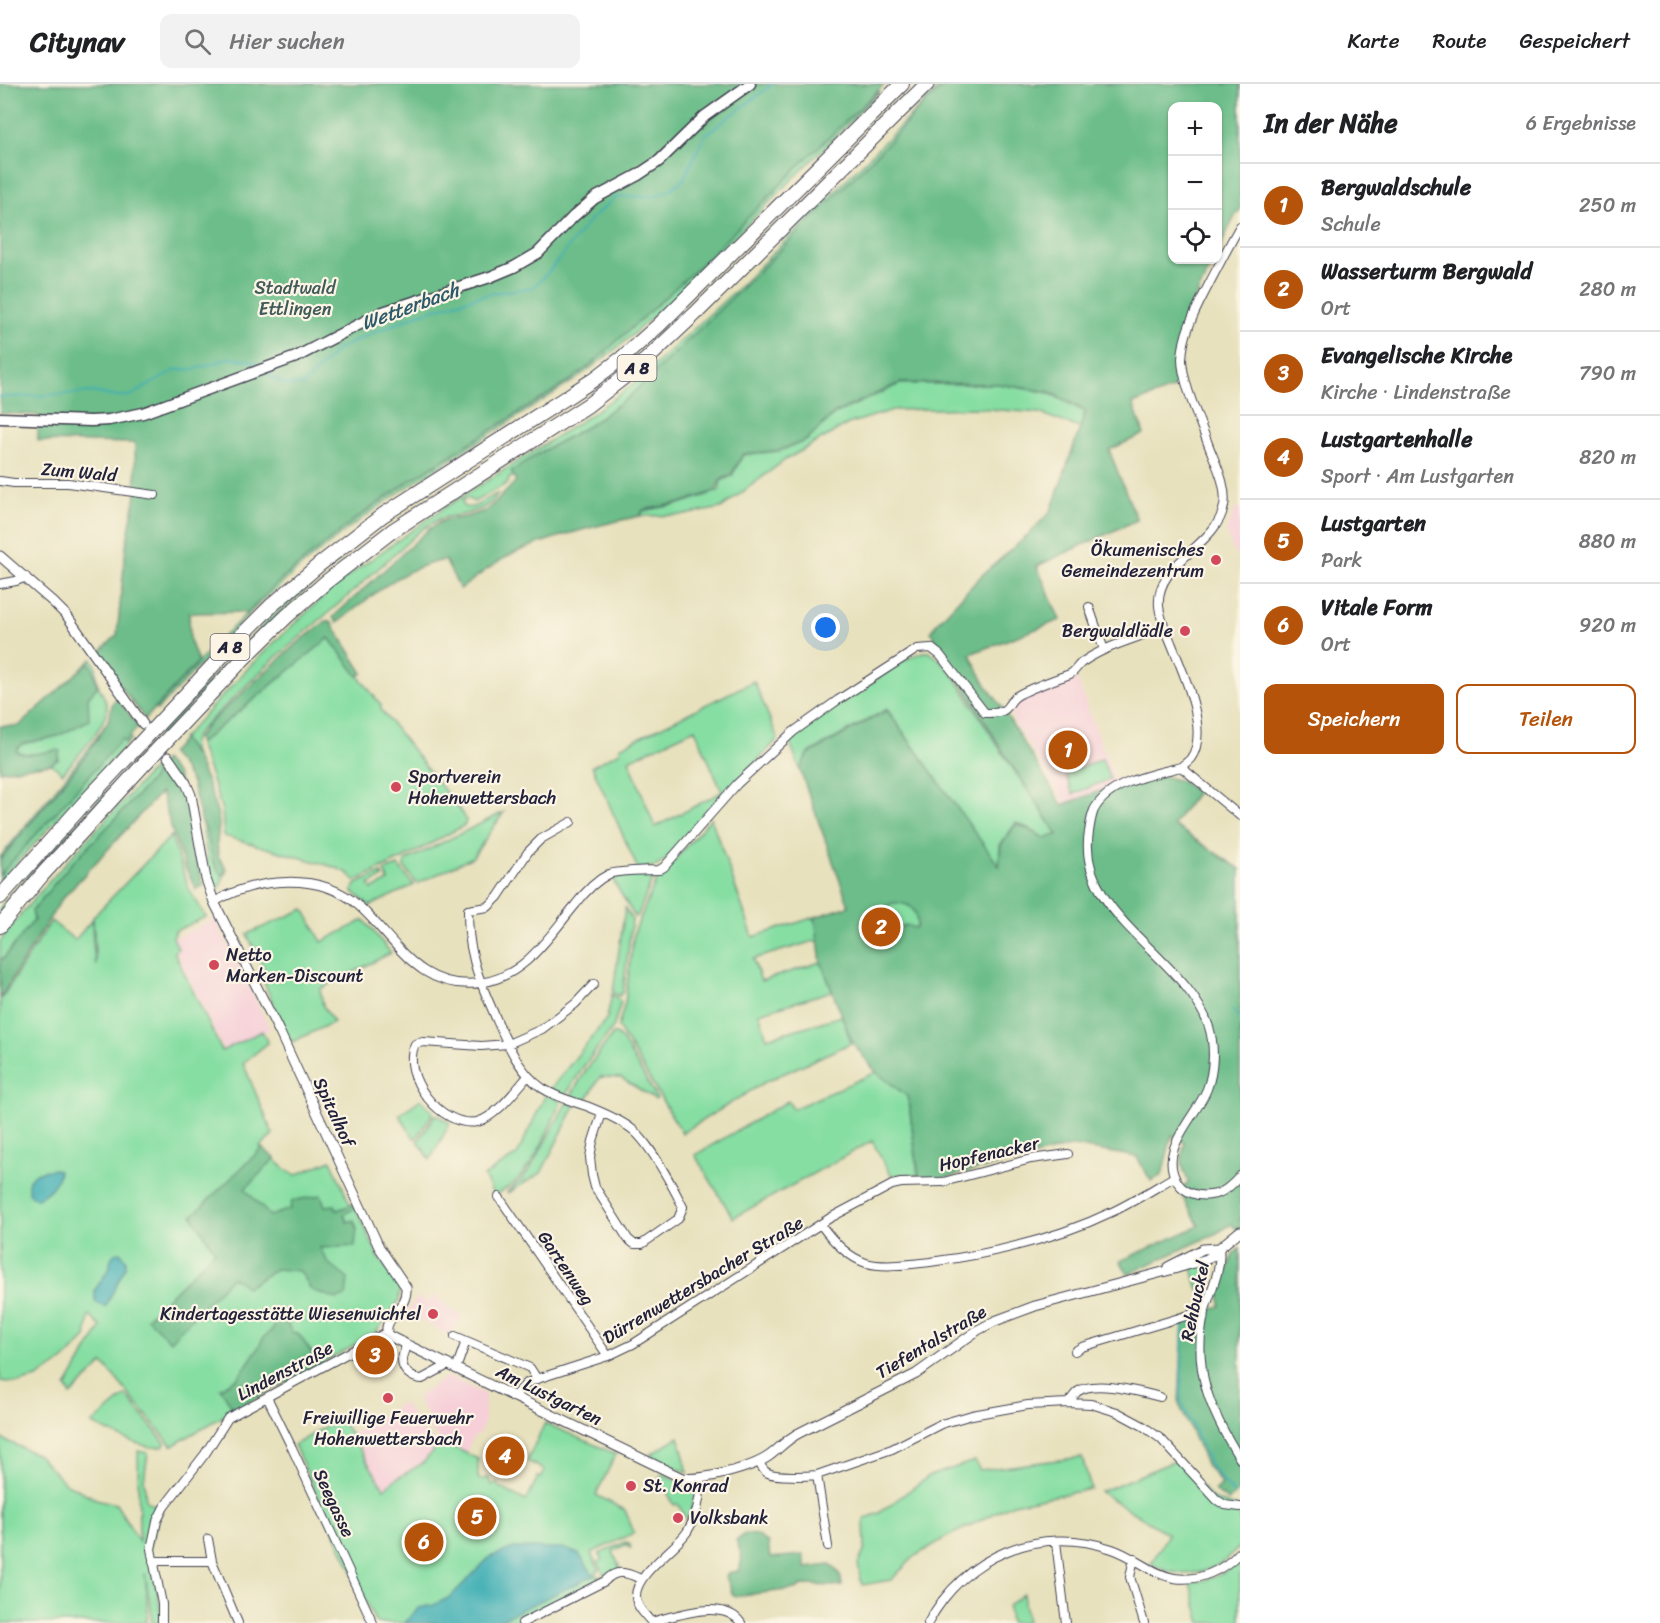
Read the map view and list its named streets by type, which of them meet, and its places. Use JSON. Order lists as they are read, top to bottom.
{
  "streets": {
    "highway": ["A 8"],
    "street": [
      "Zum Wald",
      "Spitalhof",
      "Hopfenacker",
      "Gartenweg",
      "Dürrenwettersbacher Straße",
      "Rehbuckel",
      "Tiefentalstraße",
      "Lindenstraße",
      "Am Lustgarten",
      "Seegasse"
    ]
  },
  "crossings": [
    ["Spitalhof", "Lindenstraße"],
    ["Spitalhof", "Am Lustgarten"],
    ["Hopfenacker", "Dürrenwettersbacher Straße"],
    ["Gartenweg", "Dürrenwettersbacher Straße"],
    ["Dürrenwettersbacher Straße", "Am Lustgarten"],
    ["Rehbuckel", "Tiefentalstraße"],
    ["Tiefentalstraße", "Am Lustgarten"],
    ["Lindenstraße", "Am Lustgarten"],
    ["Lindenstraße", "Seegasse"]
  ],
  "water": ["Wetterbach"],
  "parks": ["Stadtwald Ettlingen"],
  "places": [
    "Ökumenisches Gemeindezentrum",
    "Bergwaldlädle",
    "Sportverein Hohenwettersbach",
    "Netto Marken-Discount",
    "Kindertagesstätte Wiesenwichtel",
    "Freiwillige Feuerwehr Hohenwettersbach",
    "St. Konrad",
    "Volksbank"
  ],
  "page": {
    "header": "Citynav",
    "search": "Hier suchen",
    "nav": ["Karte", "Route", "Gespeichert"],
    "heading": ["In der Nähe", "6 Ergebnisse"],
    "map_buttons": ["+", "−"],
    "list": [
      {
        "mark": "1",
        "name": "Bergwaldschule",
        "note": "Schule",
        "value": "250 m"
      },
      {
        "mark": "2",
        "name": "Wasserturm Bergwald",
        "note": "Ort",
        "value": "280 m"
      },
      {
        "mark": "3",
        "name": "Evangelische Kirche",
        "note": "Kirche · Lindenstraße",
        "value": "790 m"
      },
      {
        "mark": "4",
        "name": "Lustgartenhalle",
        "note": "Sport · Am Lustgarten",
        "value": "820 m"
      },
      {
        "mark": "5",
        "name": "Lustgarten",
        "note": "Park",
        "value": "880 m"
      },
      {
        "mark": "6",
        "name": "Vitale Form",
        "note": "Ort",
        "value": "920 m"
      }
    ],
    "buttons": ["Speichern", "Teilen"],
    "pins": [
      "1",
      "2",
      "3",
      "4",
      "5",
      "6"
    ]
  }
}
